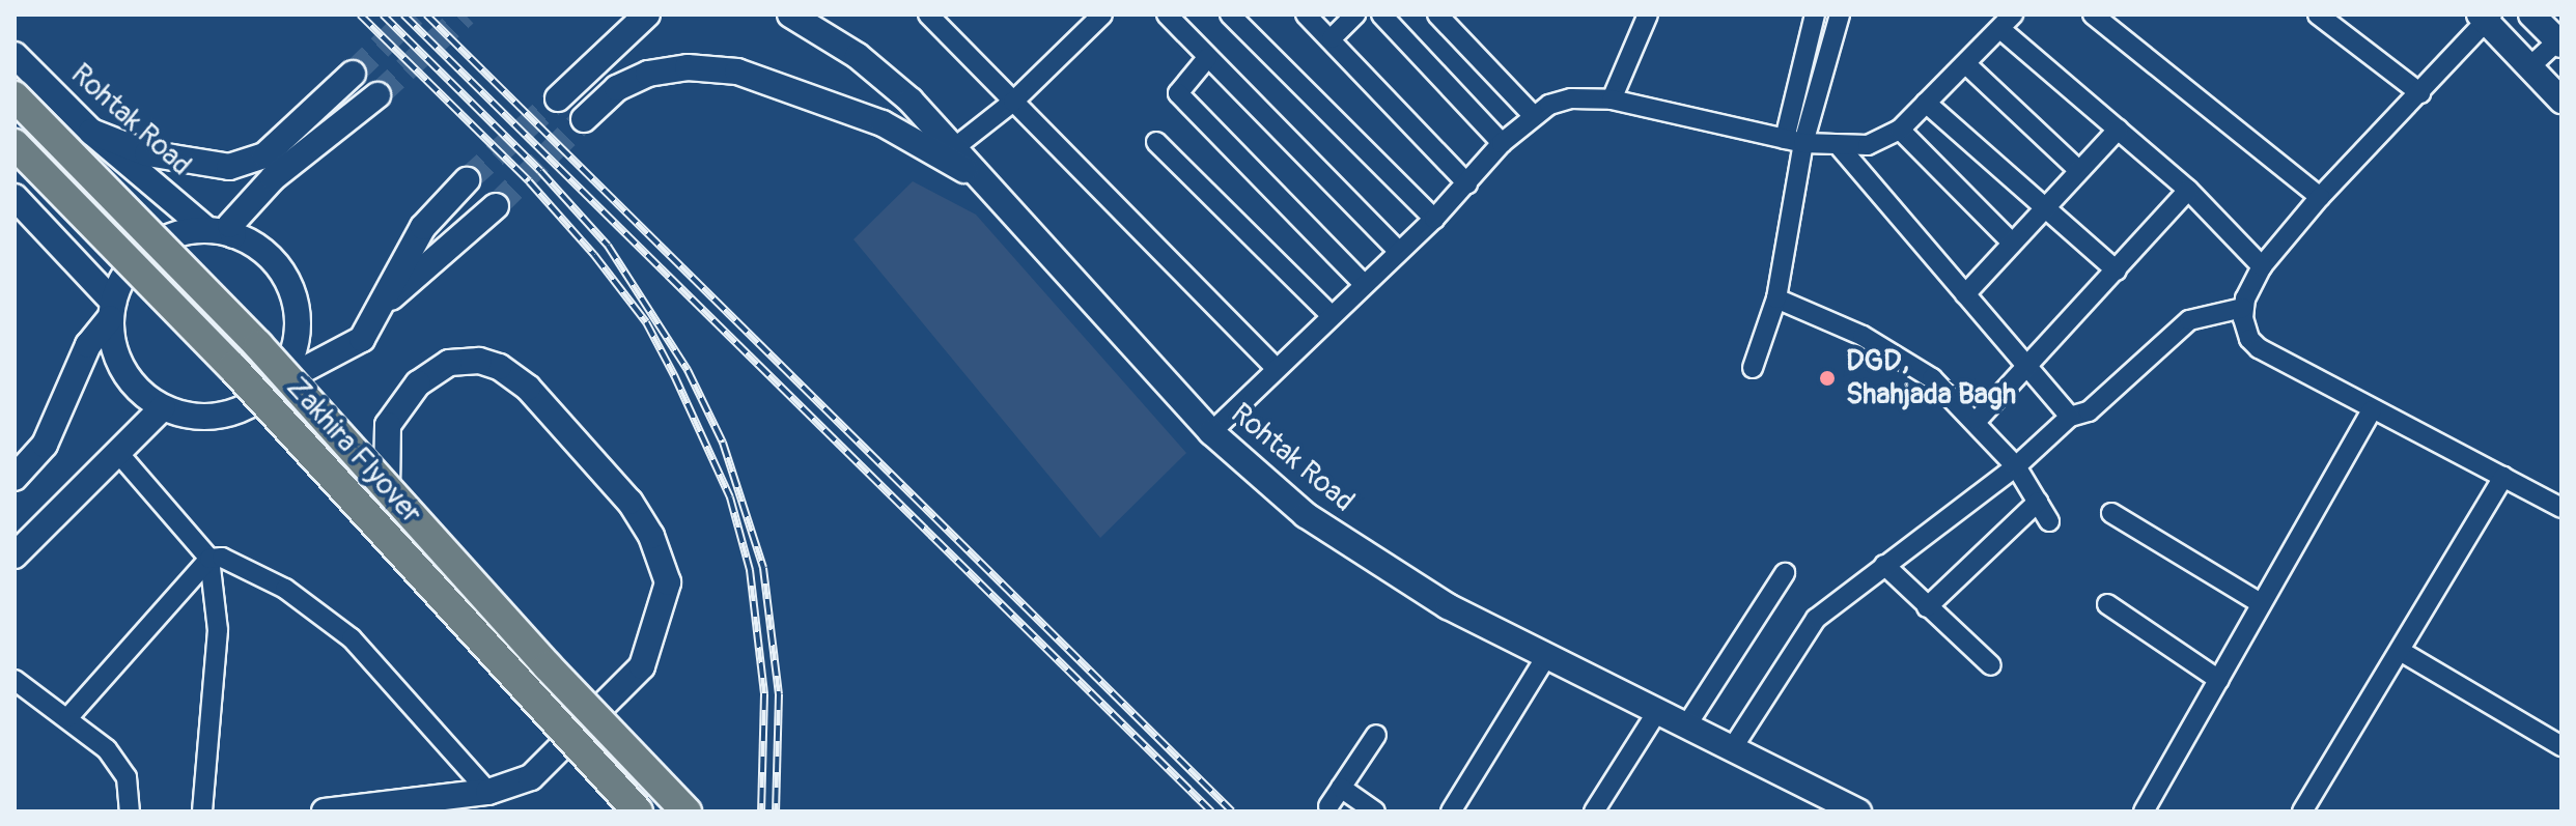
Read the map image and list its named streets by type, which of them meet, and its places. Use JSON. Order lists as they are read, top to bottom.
{
  "streets": {
    "main road": ["Zakhira Flyover"],
    "street": ["Rohtak Road"]
  },
  "places": ["DGD, Shahjada Bagh"]
}
